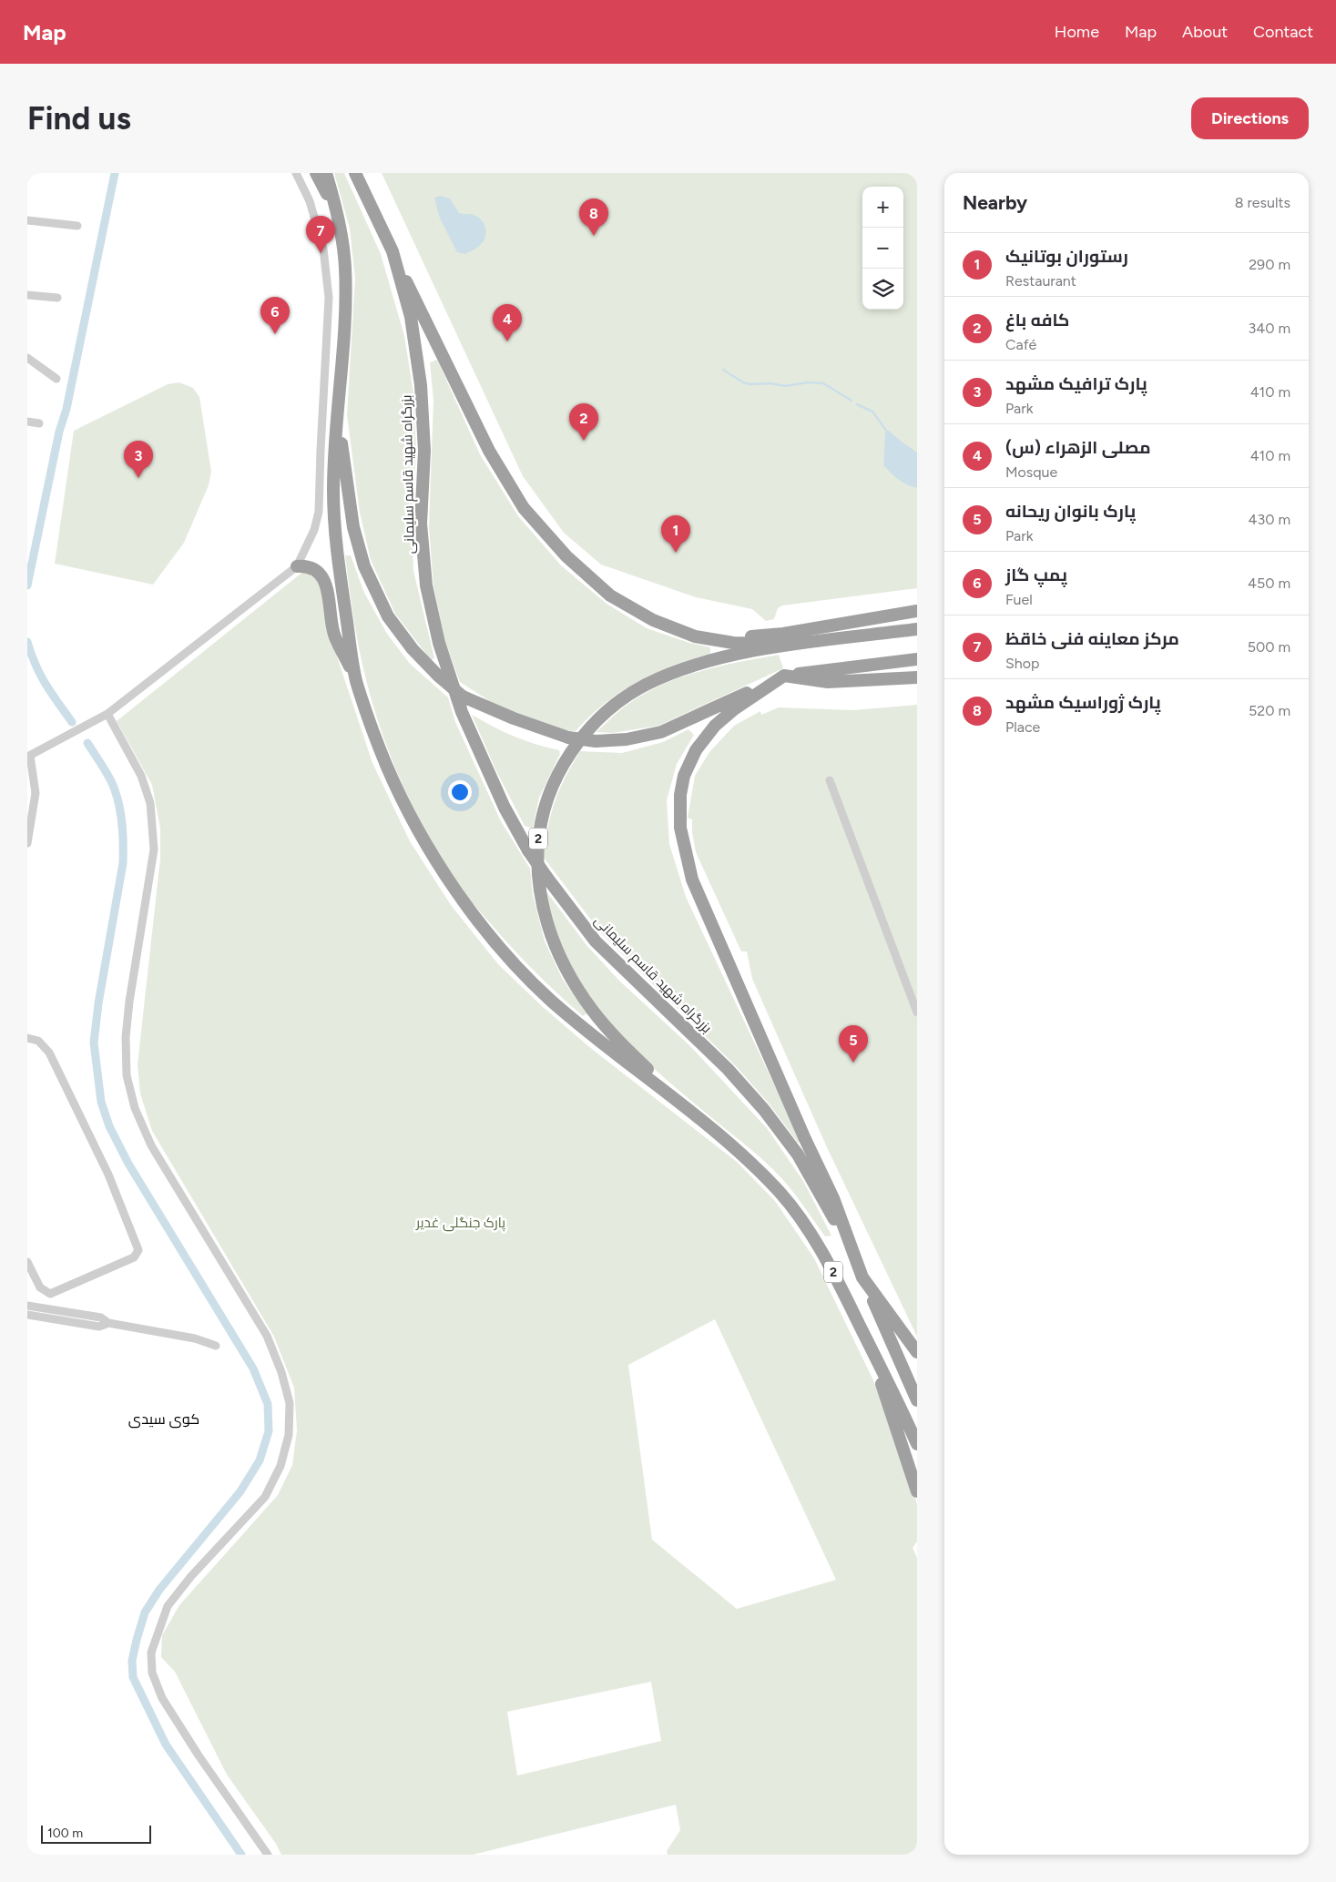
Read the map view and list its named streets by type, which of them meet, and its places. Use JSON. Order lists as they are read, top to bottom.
{
  "streets": {
    "highway": ["بزرگراه شهید قاسم سلیمانی", "2"]
  },
  "districts": ["کوی سیدی"],
  "parks": ["پارک جنگلی غدیر"],
  "scale_bar": "100 m",
  "page": {
    "header": "Map",
    "nav": [
      "Home",
      "Map",
      "About",
      "Contact"
    ],
    "buttons": "Directions",
    "title": "Find us",
    "heading": ["Nearby", "8 results"],
    "map_buttons": ["+", "−"],
    "pins": [
      "8",
      "7",
      "6",
      "4",
      "2",
      "3",
      "1",
      "5"
    ],
    "list": [
      {
        "mark": "1",
        "name": "رستوران بوتانیک",
        "note": "Restaurant",
        "value": "290 m"
      },
      {
        "mark": "2",
        "name": "کافه باغ",
        "note": "Café",
        "value": "340 m"
      },
      {
        "mark": "3",
        "name": "پارک ترافیک مشهد",
        "note": "Park",
        "value": "410 m"
      },
      {
        "mark": "4",
        "name": "مصلی الزهراء (س)",
        "note": "Mosque",
        "value": "410 m"
      },
      {
        "mark": "5",
        "name": "پارک بانوان ریحانه",
        "note": "Park",
        "value": "430 m"
      },
      {
        "mark": "6",
        "name": "پمپ گاز",
        "note": "Fuel",
        "value": "450 m"
      },
      {
        "mark": "7",
        "name": "مرکز معاینه فنی خاقظ",
        "note": "Shop",
        "value": "500 m"
      },
      {
        "mark": "8",
        "name": "پارک ژوراسیک مشهد",
        "note": "Place",
        "value": "520 m"
      }
    ],
    "scale": "100 m"
  }
}
